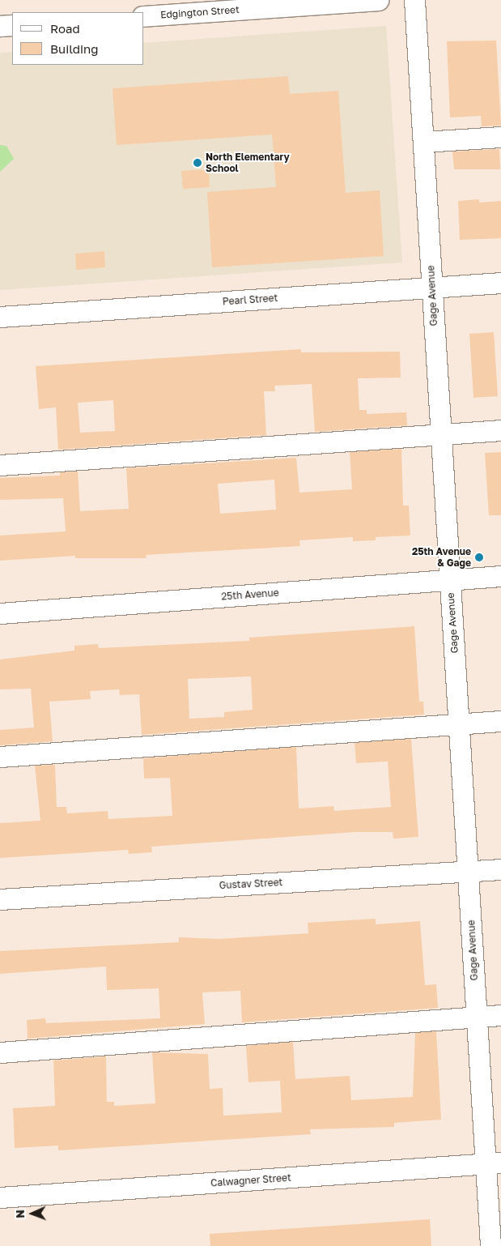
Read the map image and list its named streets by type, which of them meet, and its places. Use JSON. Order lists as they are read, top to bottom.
{
  "streets": {
    "street": [
      "Edgington Street",
      "Gage Avenue",
      "Pearl Street",
      "25th Avenue",
      "Gustav Street",
      "Calwagner Street"
    ]
  },
  "crossings": [
    ["Gage Avenue", "Pearl Street"],
    ["Gage Avenue", "25th Avenue"],
    ["Gage Avenue", "Gustav Street"],
    ["Gage Avenue", "Calwagner Street"]
  ],
  "places": ["North Elementary School", "25th Avenue & Gage"],
  "legend": ["Road", "Building"],
  "north": "left"
}
